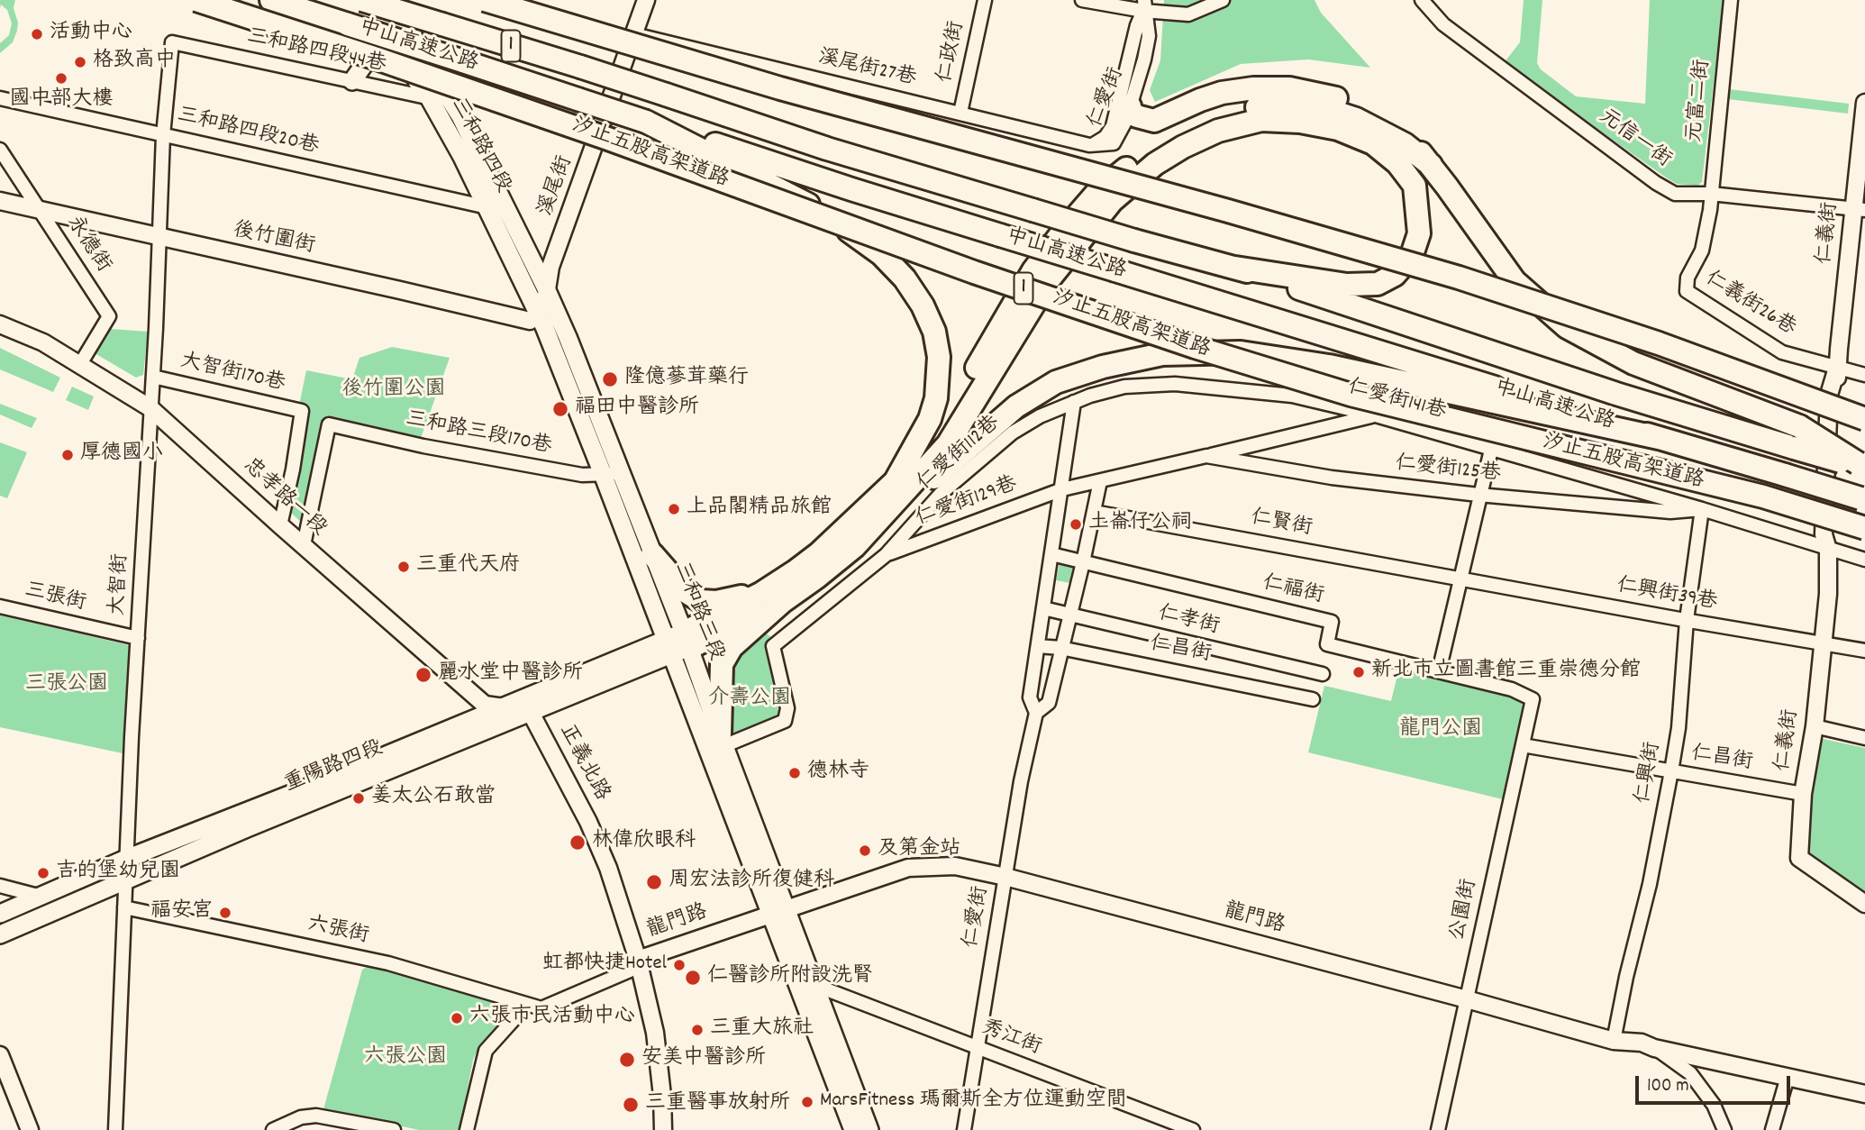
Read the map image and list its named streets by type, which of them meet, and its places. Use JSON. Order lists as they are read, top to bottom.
{
  "streets": {
    "highway": ["1", "中山高速公路", "汐止五股高架道路"],
    "main road": ["三和路四段", "三和路三段", "重陽路四段"],
    "street": [
      "三和路四段44巷",
      "仁政街",
      "溪尾街27巷",
      "仁愛街",
      "元富二街",
      "三和路四段20巷",
      "元信一街",
      "溪尾街",
      "仁義街",
      "後竹圍街",
      "永德街",
      "仁義街26巷",
      "大智街170巷",
      "仁愛街141巷",
      "三和路三段170巷",
      "仁愛街112巷",
      "仁愛街125巷",
      "忠孝路一段",
      "仁愛街129巷",
      "仁賢街",
      "大智街",
      "仁福街",
      "仁興街39巷",
      "三張街",
      "仁孝街",
      "仁昌街",
      "正義北路",
      "仁興街",
      "公園街",
      "龍門路",
      "六張街",
      "秀江街"
    ]
  },
  "crossings": [
    ["三和路四段44巷", "三和路四段"],
    ["三和路四段44巷", "大智街"],
    ["仁政街", "溪尾街27巷"],
    ["溪尾街27巷", "仁愛街"],
    ["溪尾街27巷", "溪尾街"],
    ["仁愛街", "仁愛街141巷"],
    ["仁愛街", "仁愛街112巷"],
    ["仁愛街", "仁愛街125巷"],
    ["仁愛街", "仁愛街129巷"],
    ["仁愛街", "仁賢街"],
    ["仁愛街", "仁福街"],
    ["仁愛街", "仁孝街"],
    ["仁愛街", "仁昌街"],
    ["仁愛街", "龍門路"],
    ["仁愛街", "秀江街"],
    ["元富二街", "元信一街"],
    ["元富二街", "仁義街26巷"],
    ["三和路四段20巷", "三和路四段"],
    ["三和路四段20巷", "大智街"],
    ["元信一街", "仁義街"],
    ["三和路四段", "溪尾街"],
    ["三和路四段", "後竹圍街"],
    ["三和路四段", "三和路三段"],
    ["溪尾街", "後竹圍街"],
    ["溪尾街", "三和路三段"],
    ["仁義街", "仁義街26巷"],
    ["仁義街", "仁愛街125巷"],
    ["仁義街", "仁興街39巷"],
    ["仁義街", "仁昌街"],
    ["後竹圍街", "永德街"],
    ["後竹圍街", "大智街"],
    ["後竹圍街", "三和路三段"],
    ["永德街", "忠孝路一段"],
    ["大智街170巷", "忠孝路一段"],
    ["大智街170巷", "大智街"],
    ["仁愛街141巷", "仁愛街112巷"],
    ["仁愛街141巷", "仁愛街125巷"],
    ["仁愛街141巷", "仁興街"],
    ["三和路三段170巷", "忠孝路一段"],
    ["三和路三段170巷", "三和路三段"],
    ["仁愛街112巷", "仁愛街129巷"],
    ["仁愛街125巷", "仁愛街129巷"],
    ["仁愛街125巷", "仁興街"],
    ["忠孝路一段", "大智街"],
    ["忠孝路一段", "正義北路"],
    ["忠孝路一段", "重陽路四段"],
    ["仁賢街", "仁興街39巷"],
    ["大智街", "三張街"],
    ["大智街", "重陽路四段"],
    ["大智街", "六張街"],
    ["仁福街", "公園街"],
    ["仁興街39巷", "仁興街"],
    ["三和路三段", "重陽路四段"],
    ["三和路三段", "龍門路"],
    ["三和路三段", "秀江街"],
    ["仁昌街", "仁興街"],
    ["仁昌街", "公園街"],
    ["正義北路", "重陽路四段"],
    ["正義北路", "龍門路"],
    ["正義北路", "六張街"],
    ["仁興街", "龍門路"],
    ["公園街", "龍門路"],
    ["龍門路", "六張街"]
  ],
  "parks": [
    "後竹圍公園",
    "三張公園",
    "介壽公園",
    "龍門公園",
    "六張公園"
  ],
  "places": [
    "活動中心",
    "格致高中",
    "國中部大樓",
    "隆億蔘茸藥行",
    "福田中醫診所",
    "厚德國小",
    "上品閣精品旅館",
    "土崙仔公祠",
    "三重代天府",
    "新北市立圖書館三重崇德分館",
    "麗水堂中醫診所",
    "德林寺",
    "姜太公石敢當",
    "林偉欣眼科",
    "及第金站",
    "吉的堡幼兒園",
    "周宏法診所復健科",
    "福安宮",
    "虹都快捷Hotel",
    "仁醫診所附設洗腎",
    "六張市民活動中心",
    "三重大旅社",
    "安美中醫診所",
    "MarsFitness 瑪爾斯全方位運動空間",
    "三重醫事放射所"
  ],
  "scale_bar": "100 m"
}
